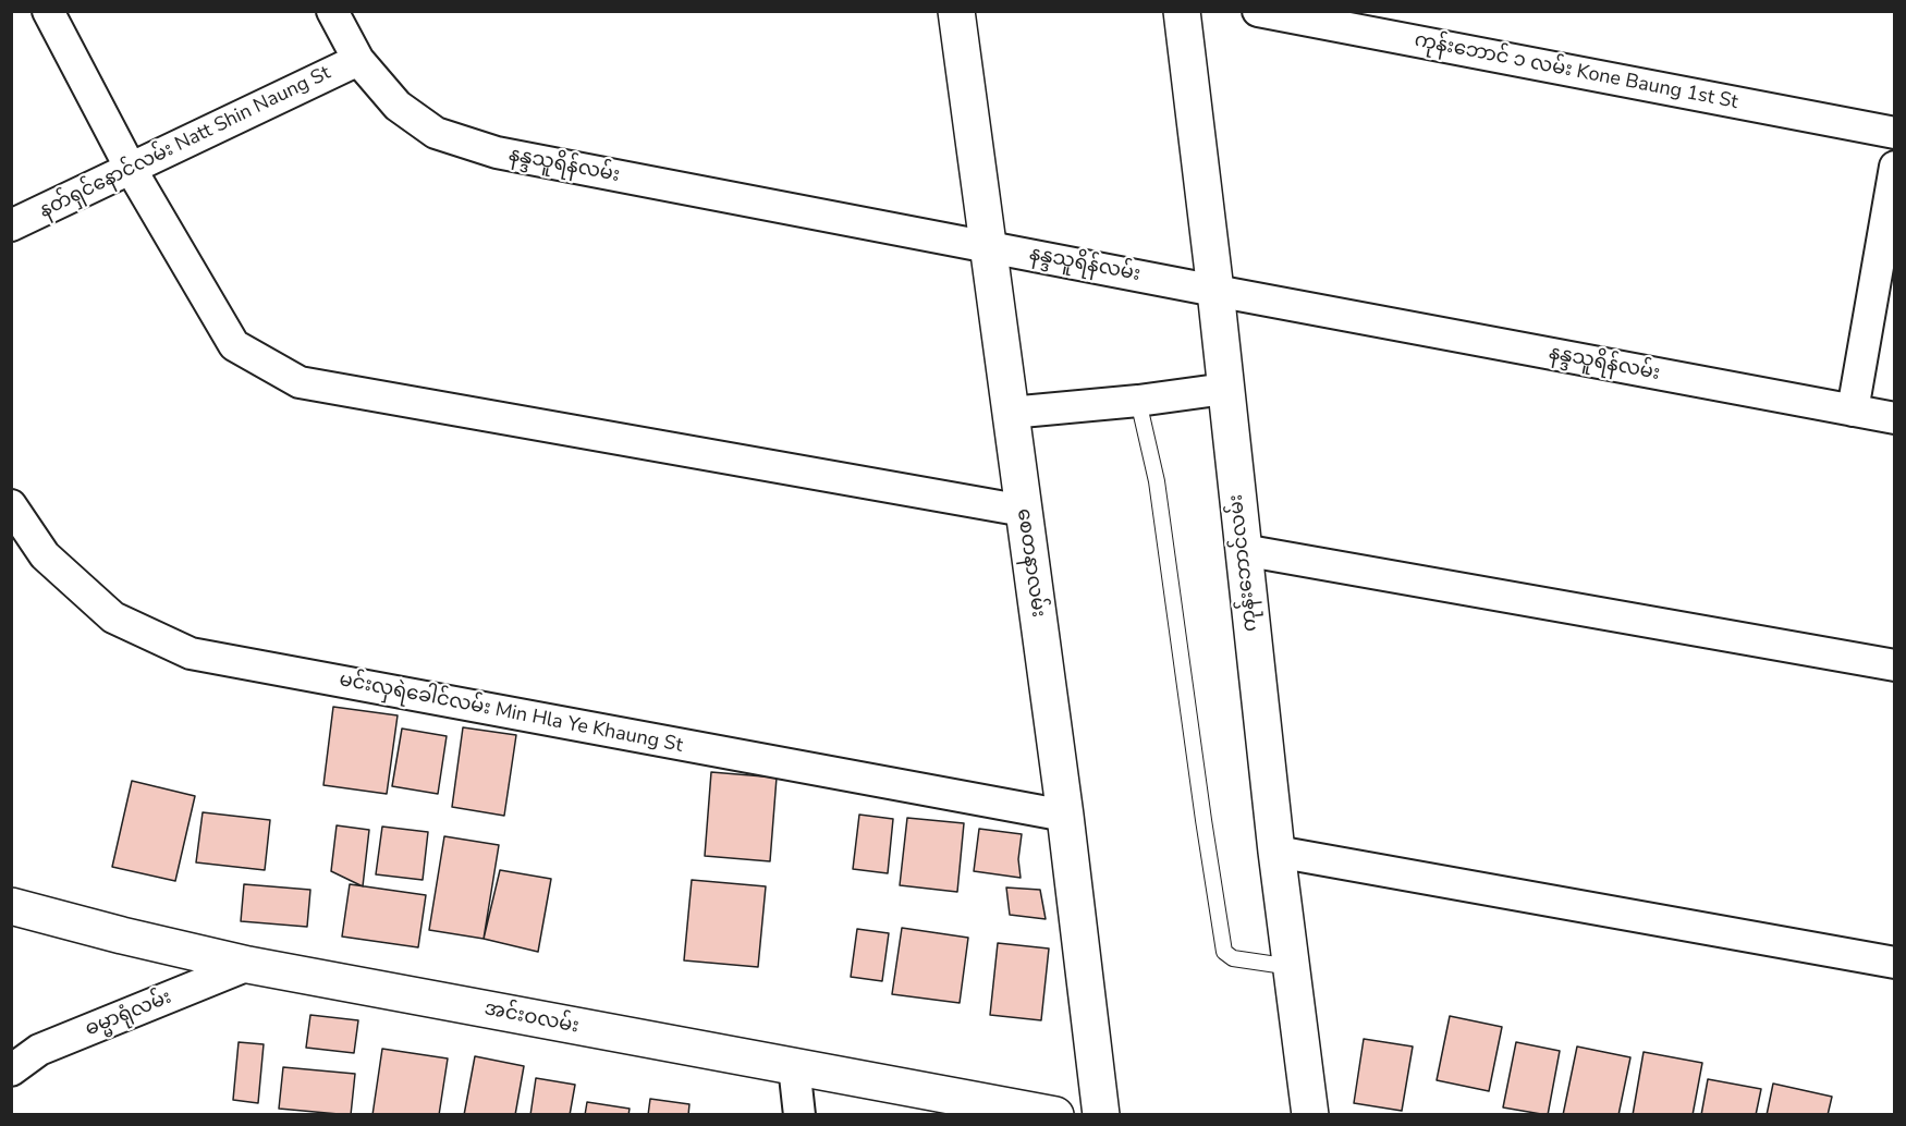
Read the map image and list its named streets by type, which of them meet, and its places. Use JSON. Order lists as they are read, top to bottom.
{
  "streets": {
    "street": [
      "ကုန်းဘောင် ၁ လမ်း Kone Baung 1st St",
      "နတ်ရှင်နောင်လမ်း Natt Shin Naung St",
      "နန္ဒသူရိန်လမ်း",
      "စေတနာလမ်း",
      "ကုန်းဘောင်လမ်း",
      "မင်းလှရဲခေါင်လမ်း Min Hla Ye Khaung St",
      "ဓမ္မာရုံလမ်း",
      "အင်းဝလမ်း"
    ]
  },
  "crossings": [
    ["နတ်ရှင်နောင်လမ်း Natt Shin Naung St", "နန္ဒသူရိန်လမ်း"],
    ["နန္ဒသူရိန်လမ်း", "စေတနာလမ်း"],
    ["နန္ဒသူရိန်လမ်း", "ကုန်းဘောင်လမ်း"],
    ["စေတနာလမ်း", "မင်းလှရဲခေါင်လမ်း Min Hla Ye Khaung St"],
    ["ဓမ္မာရုံလမ်း", "အင်းဝလမ်း"]
  ]
}
